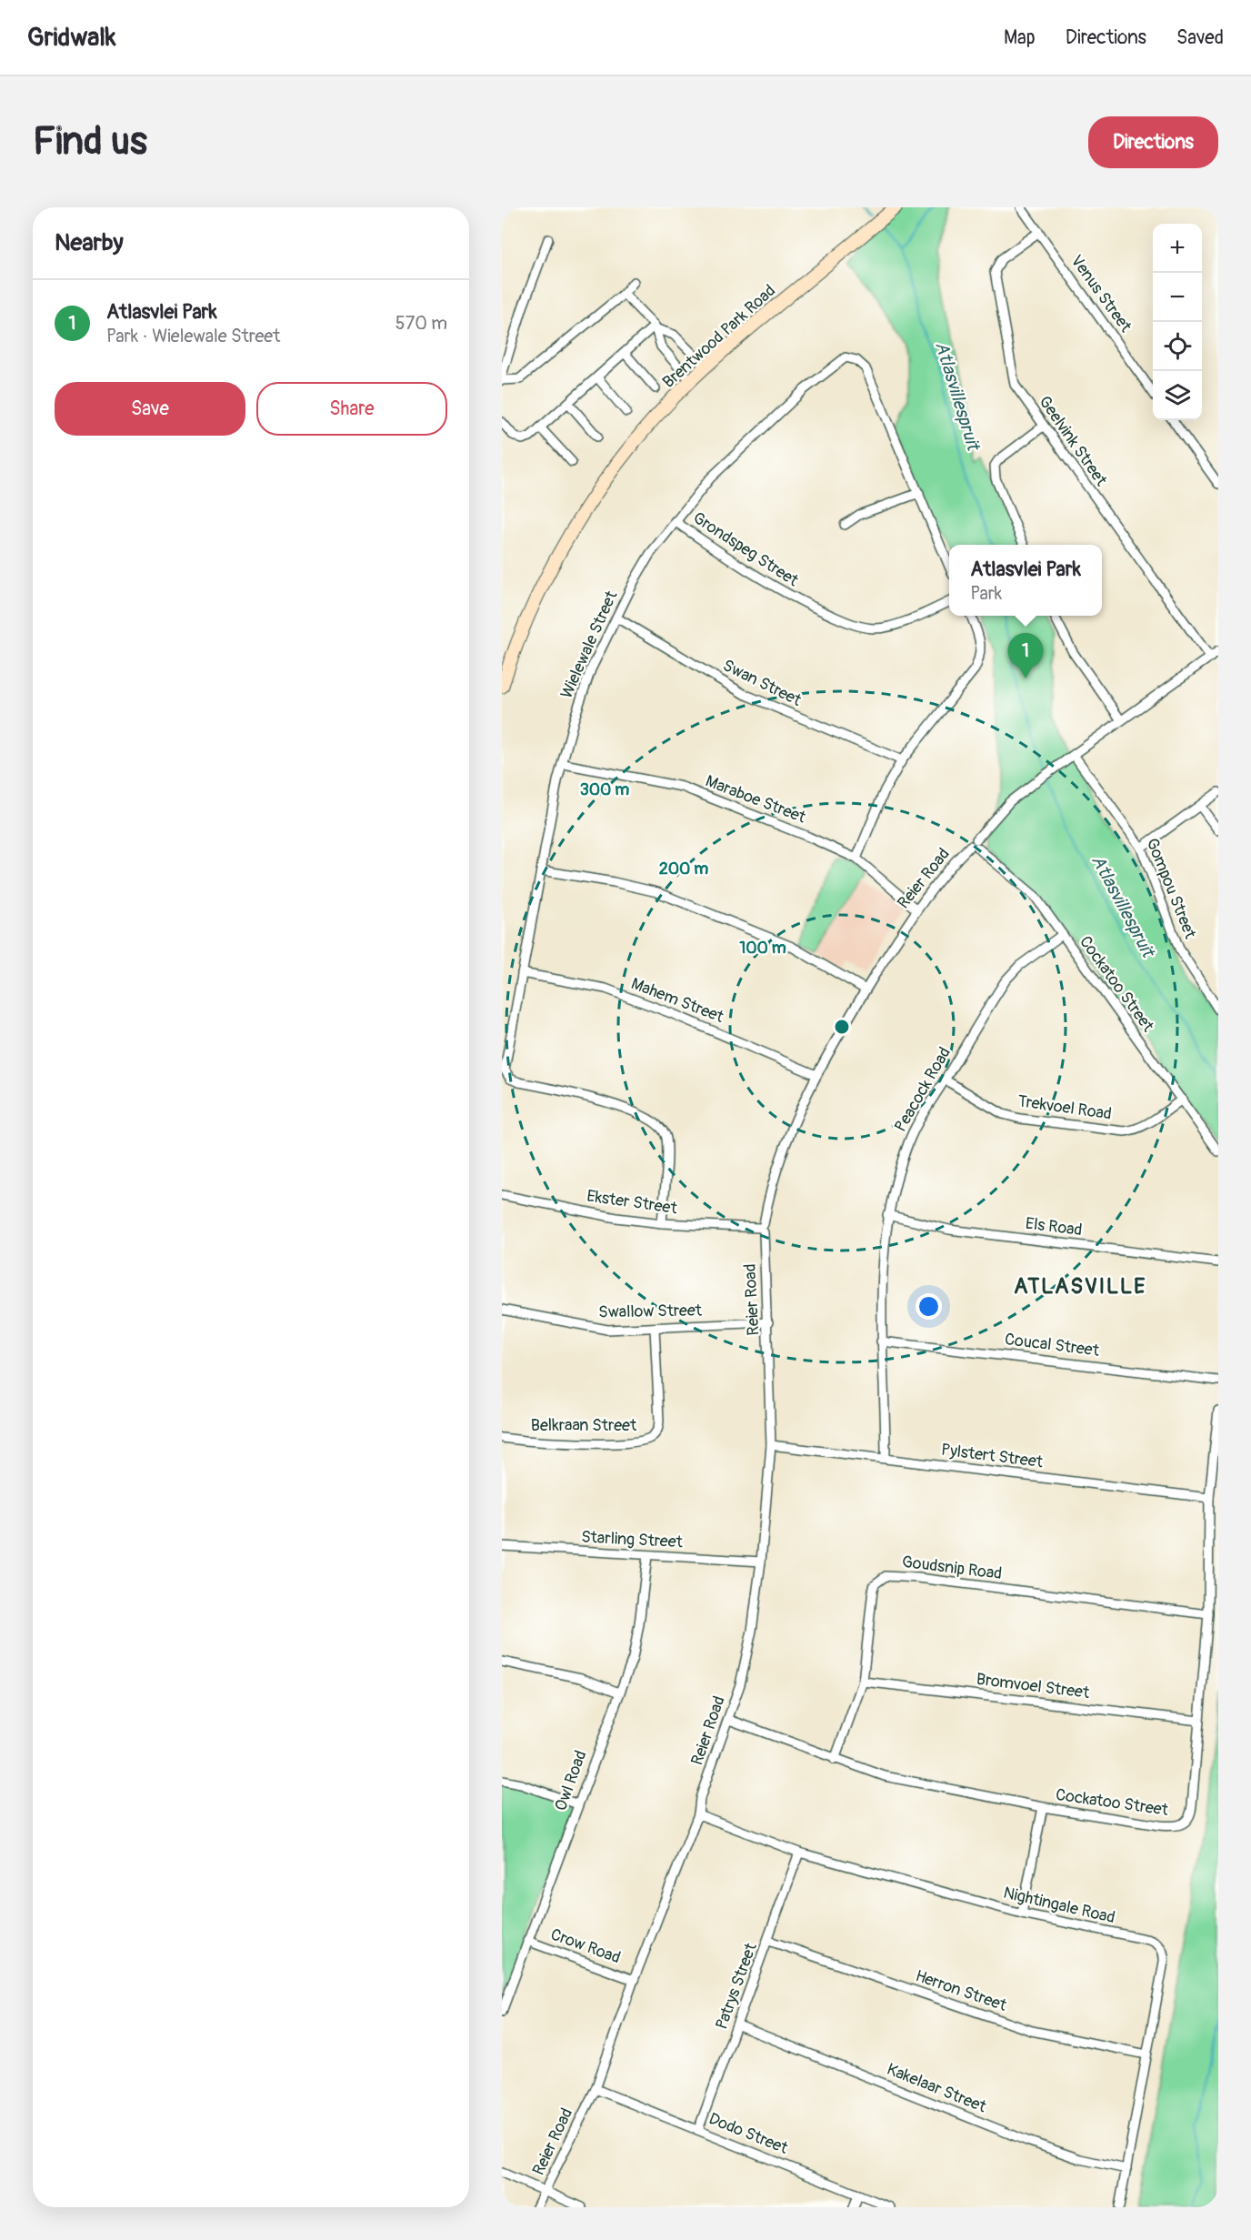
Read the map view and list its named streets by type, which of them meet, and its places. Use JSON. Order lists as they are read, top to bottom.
{
  "streets": {
    "street": [
      "Venus Street",
      "Brentwood Park Road",
      "Geelvink Street",
      "Grondspeg Street",
      "Wielewale Street",
      "Swan Street",
      "Maraboe Street",
      "Reier Road",
      "Gompou Street",
      "Cockatoo Street",
      "Mahem Street",
      "Peacock Road",
      "Trekvoel Road",
      "Ekster Street",
      "Els Road",
      "Swallow Street",
      "Coucal Street",
      "Belkraan Street",
      "Pylstert Street",
      "Starling Street",
      "Goudsnip Road",
      "Bromvoel Street",
      "Owl Road",
      "Nightingale Road",
      "Crow Road",
      "Patrys Street",
      "Herron Street",
      "Kakelaar Street",
      "Dodo Street"
    ]
  },
  "crossings": [
    ["Venus Street", "Geelvink Street"],
    ["Geelvink Street", "Reier Road"],
    ["Grondspeg Street", "Wielewale Street"],
    ["Wielewale Street", "Swan Street"],
    ["Wielewale Street", "Maraboe Street"],
    ["Wielewale Street", "Mahem Street"],
    ["Wielewale Street", "Ekster Street"],
    ["Maraboe Street", "Reier Road"],
    ["Reier Road", "Gompou Street"],
    ["Reier Road", "Cockatoo Street"],
    ["Reier Road", "Mahem Street"],
    ["Reier Road", "Ekster Street"],
    ["Reier Road", "Swallow Street"],
    ["Reier Road", "Pylstert Street"],
    ["Reier Road", "Starling Street"],
    ["Reier Road", "Nightingale Road"],
    ["Reier Road", "Crow Road"],
    ["Reier Road", "Dodo Street"],
    ["Cockatoo Street", "Peacock Road"],
    ["Cockatoo Street", "Trekvoel Road"],
    ["Cockatoo Street", "Pylstert Street"],
    ["Cockatoo Street", "Goudsnip Road"],
    ["Cockatoo Street", "Bromvoel Street"],
    ["Peacock Road", "Trekvoel Road"],
    ["Peacock Road", "Els Road"],
    ["Peacock Road", "Coucal Street"],
    ["Peacock Road", "Pylstert Street"],
    ["Swallow Street", "Belkraan Street"],
    ["Starling Street", "Owl Road"],
    ["Goudsnip Road", "Bromvoel Street"],
    ["Owl Road", "Crow Road"],
    ["Nightingale Road", "Patrys Street"],
    ["Nightingale Road", "Herron Street"],
    ["Nightingale Road", "Kakelaar Street"],
    ["Patrys Street", "Herron Street"],
    ["Patrys Street", "Kakelaar Street"],
    ["Patrys Street", "Dodo Street"]
  ],
  "districts": ["ATLASVILLE"],
  "water": ["Atlasvillespruit"],
  "page": {
    "header": "Gridwalk",
    "nav": ["Map", "Directions", "Saved"],
    "buttons": [
      "Directions",
      ["Save", "Share"]
    ],
    "title": "Find us",
    "heading": "Nearby",
    "map_buttons": ["+", "−"],
    "list": [
      {
        "mark": "1",
        "name": "Atlasvlei Park",
        "note": "Park · Wielewale Street",
        "value": "570 m"
      }
    ],
    "popup": ["Atlasvlei Park", "Park"],
    "pins": "1"
  },
  "rings": ["300 m", "200 m", "100 m"]
}
